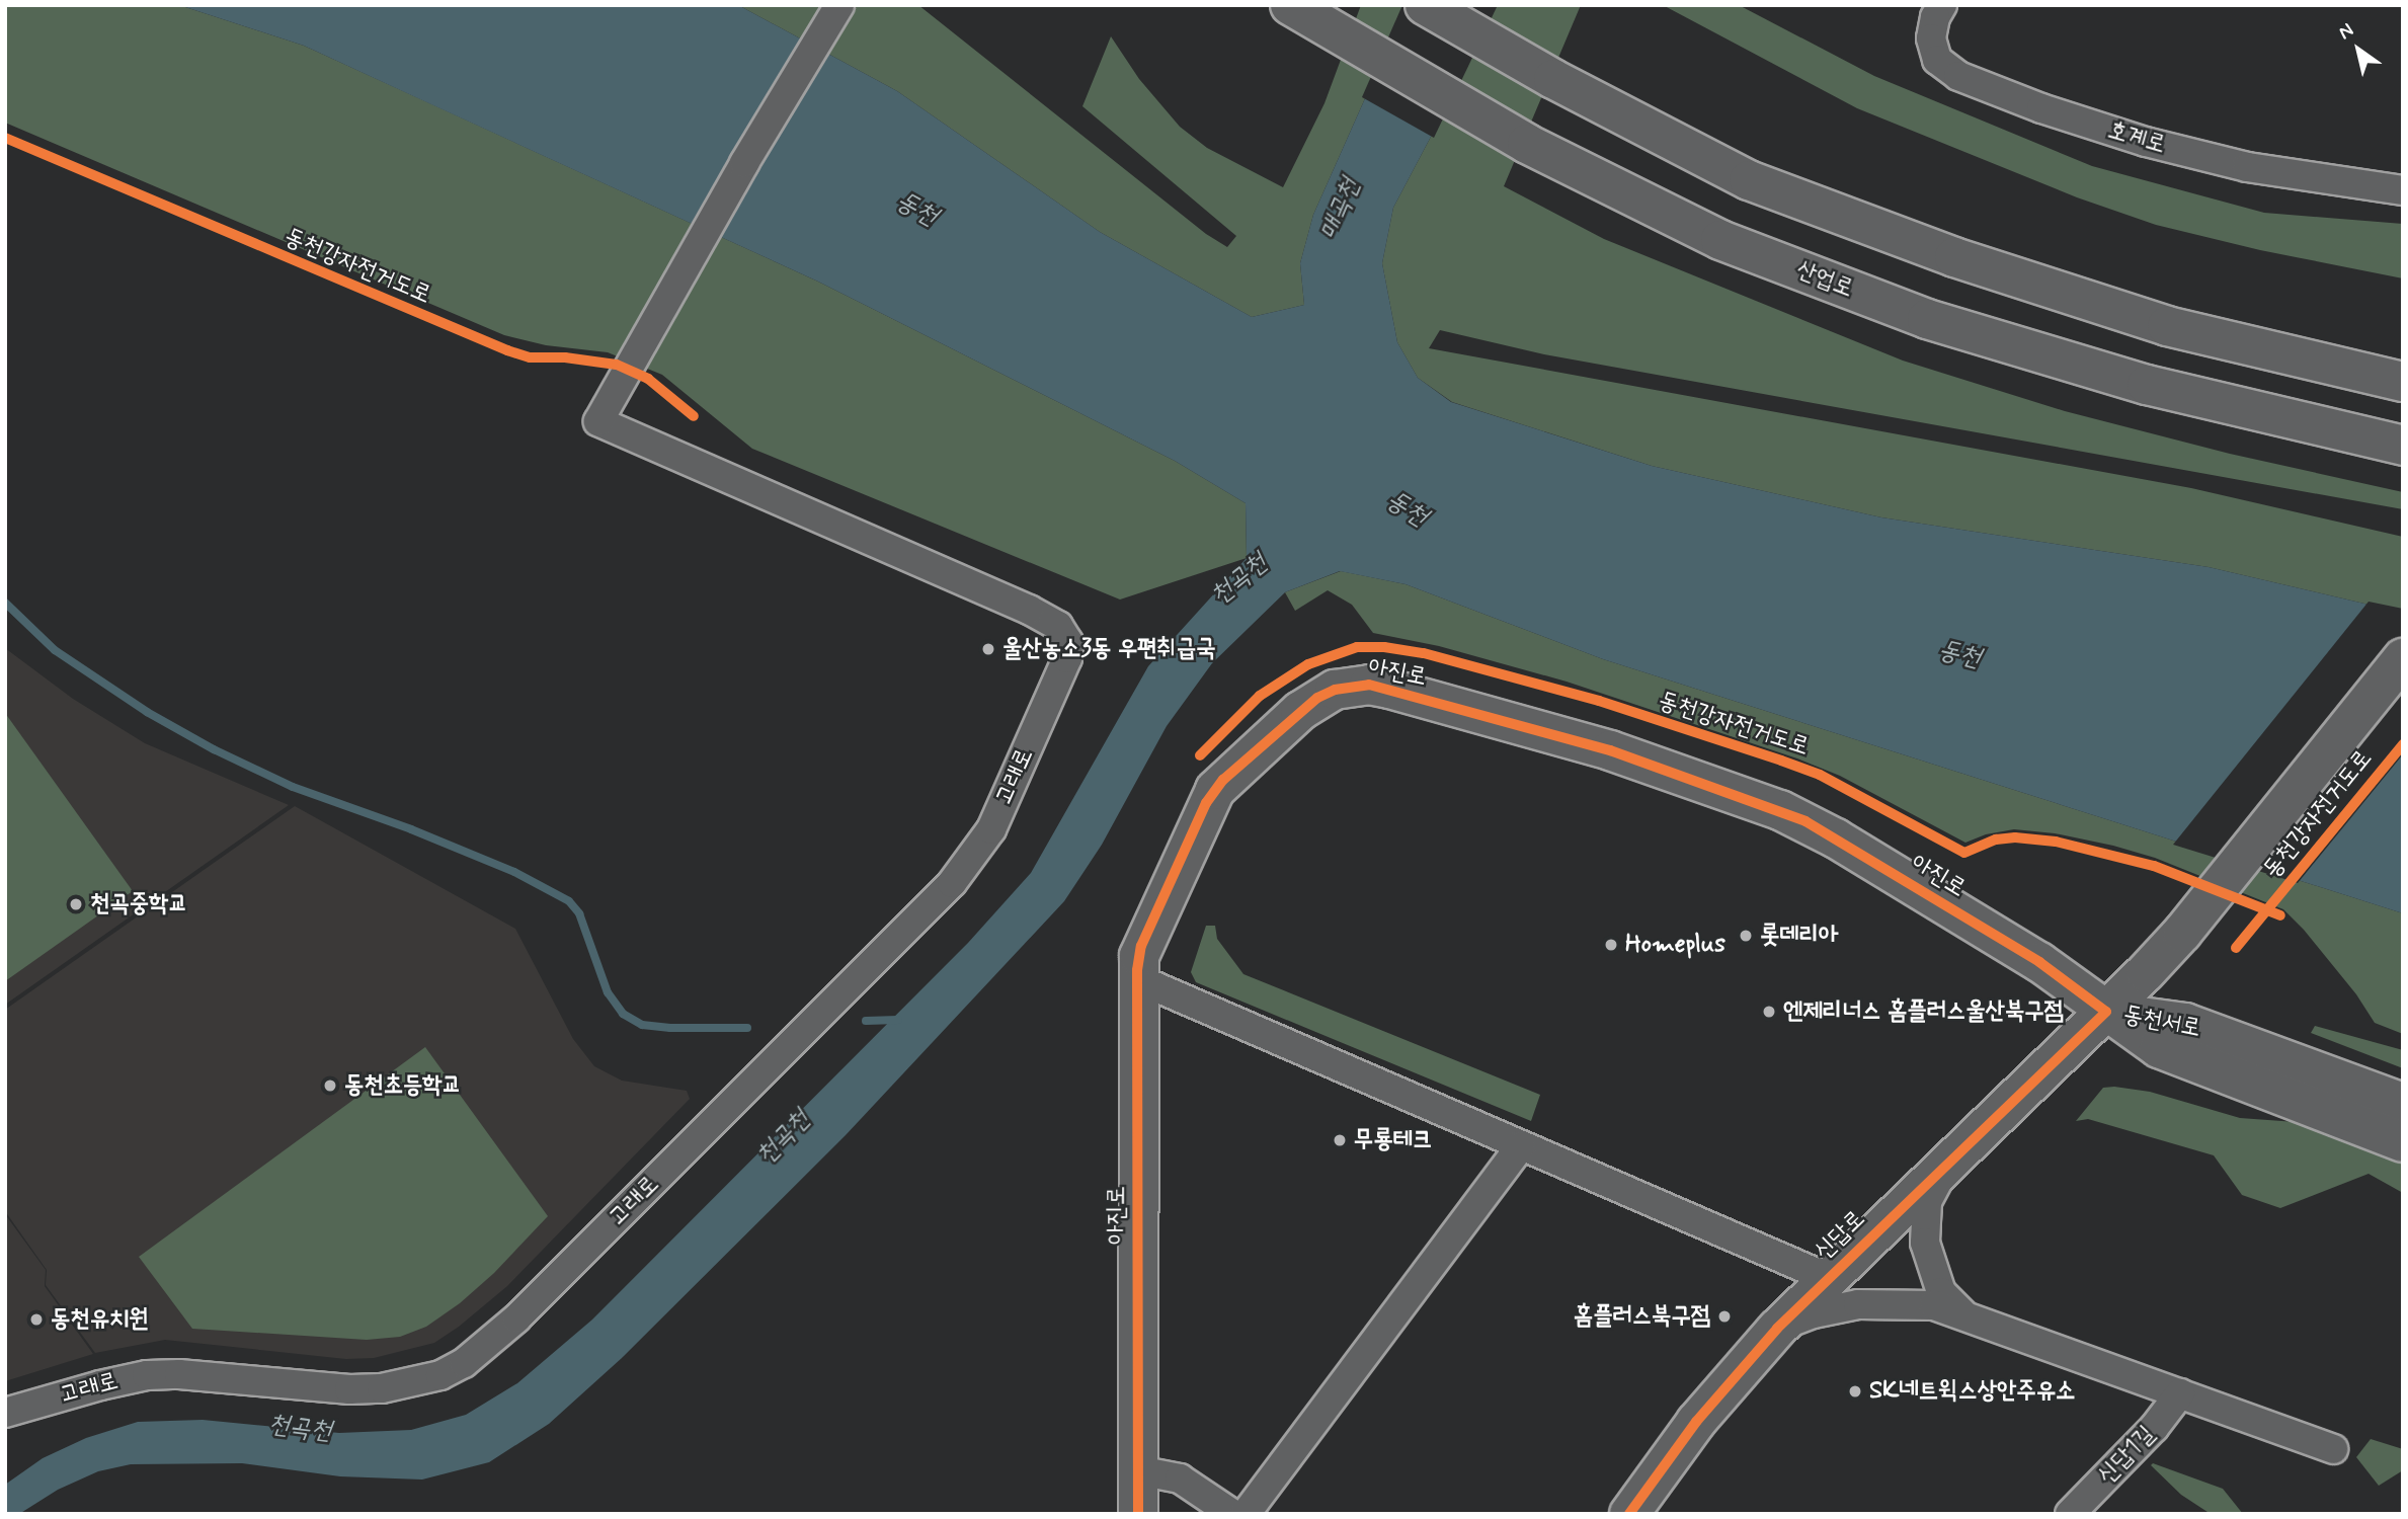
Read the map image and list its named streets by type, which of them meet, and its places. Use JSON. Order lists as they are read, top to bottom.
{
  "streets": {
    "main road": [
      "산업로",
      "아진로",
      "동천서로",
      "신답로"
    ],
    "street": ["호계로", "고래로", "신답1길"],
    "cycle path": ["동천강자전거도로"]
  },
  "crossings": [
    ["아진로", "동천서로"],
    ["아진로", "신답로"],
    ["동천서로", "신답로"]
  ],
  "water": ["동천", "매곡천", "천곡천"],
  "places": [
    "울산농소3동 우편취급국",
    "천곡중학교",
    "롯데리아",
    "Homeplus",
    "엔제리너스 홈플러스울산북구점",
    "동천초등학교",
    "무룡테크",
    "홈플러스북구점",
    "동천유치원",
    "SK네트윅스상안주유소"
  ],
  "north": "top left"
}
